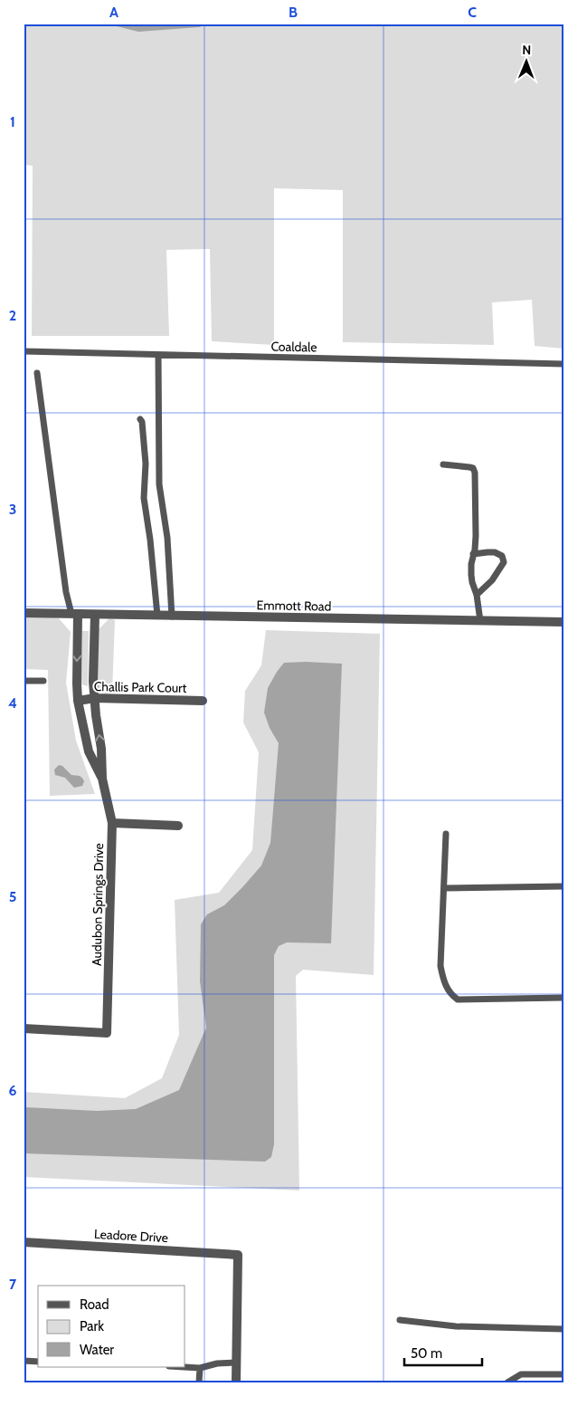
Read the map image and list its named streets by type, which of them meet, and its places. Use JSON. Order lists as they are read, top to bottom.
{
  "streets": {
    "street": [
      "Emmott Road",
      "Challis Park Court",
      "Audubon Springs Drive",
      "Leadore Drive"
    ],
    "lane": ["Coaldale"]
  },
  "crossings": [
    ["Emmott Road", "Audubon Springs Drive"],
    ["Challis Park Court", "Audubon Springs Drive"]
  ],
  "legend": ["Road", "Park", "Water"],
  "scale_bar": "50 m",
  "north": "top",
  "grid": {
    "columns": ["A", "B", "C"],
    "rows": [
      "1",
      "2",
      "3",
      "4",
      "5",
      "6",
      "7"
    ]
  }
}
